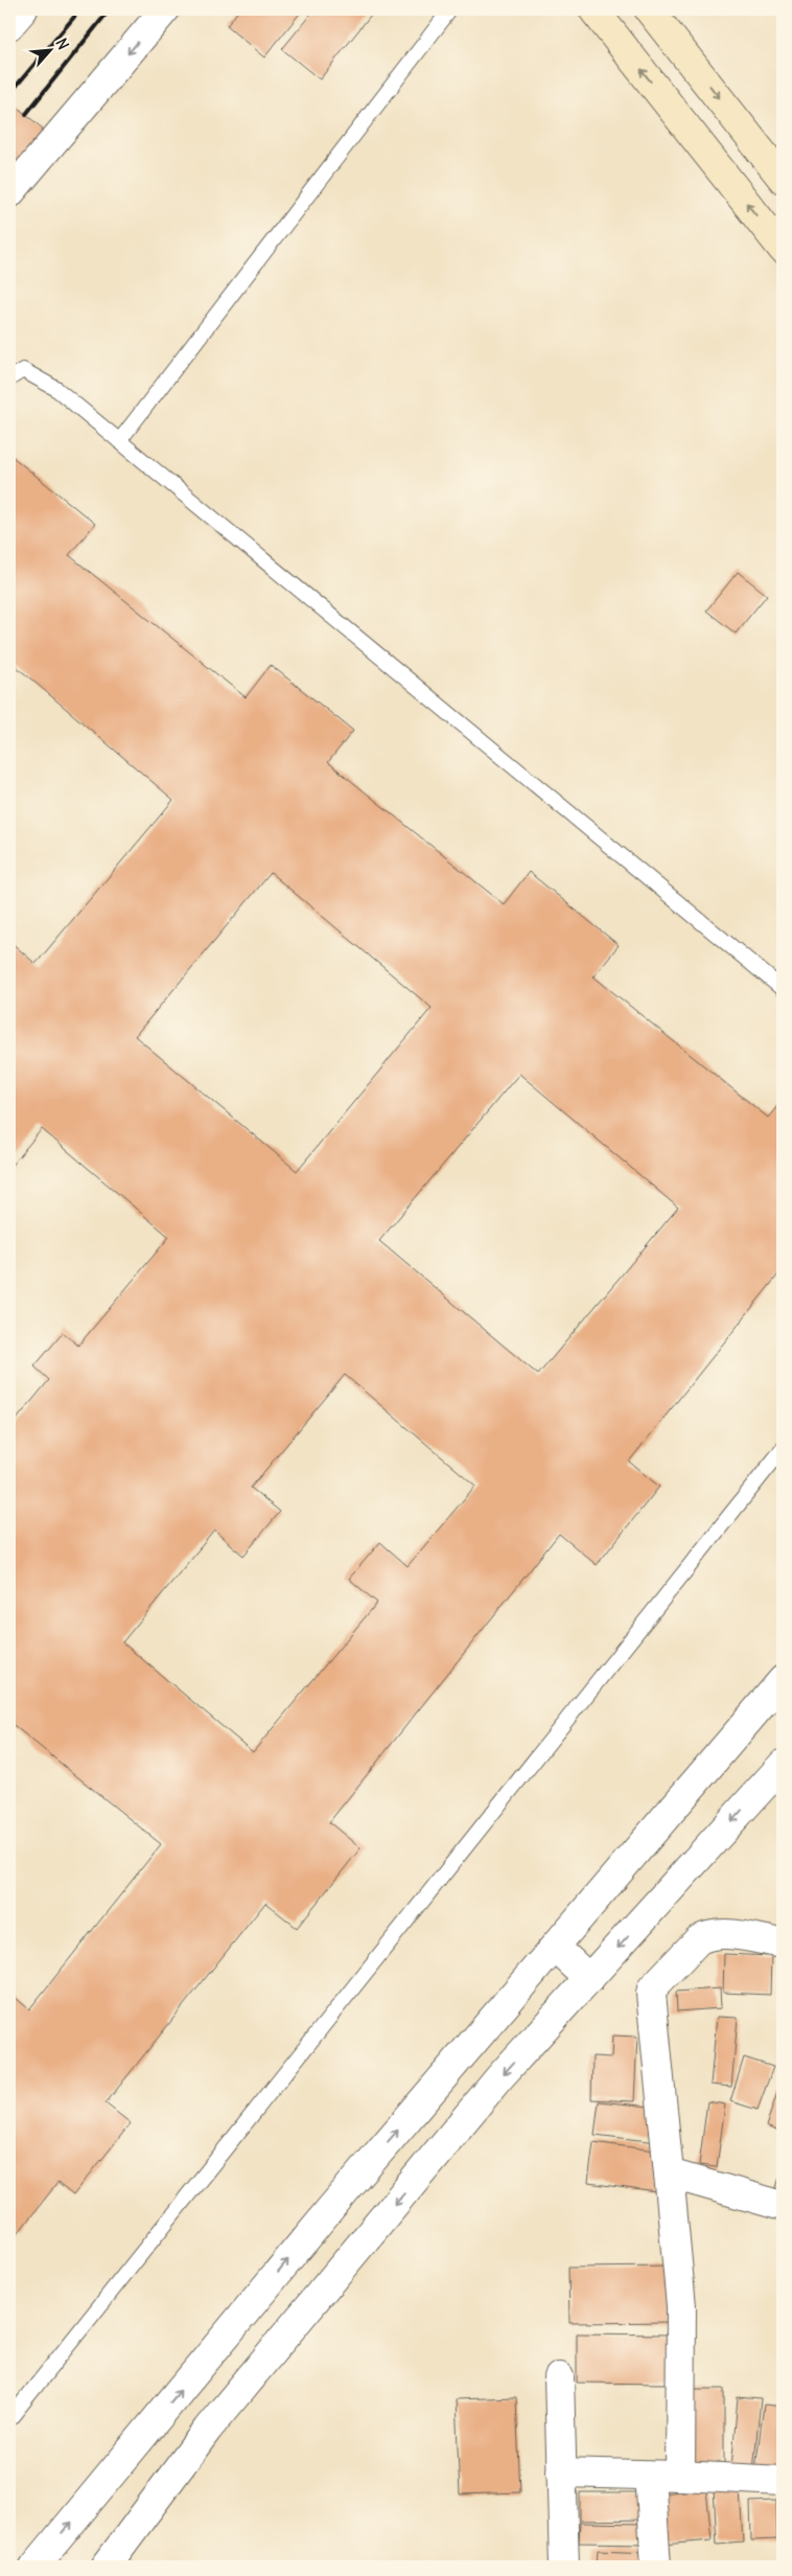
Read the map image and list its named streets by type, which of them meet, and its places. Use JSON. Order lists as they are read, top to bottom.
{
  "north": "top right"
}
